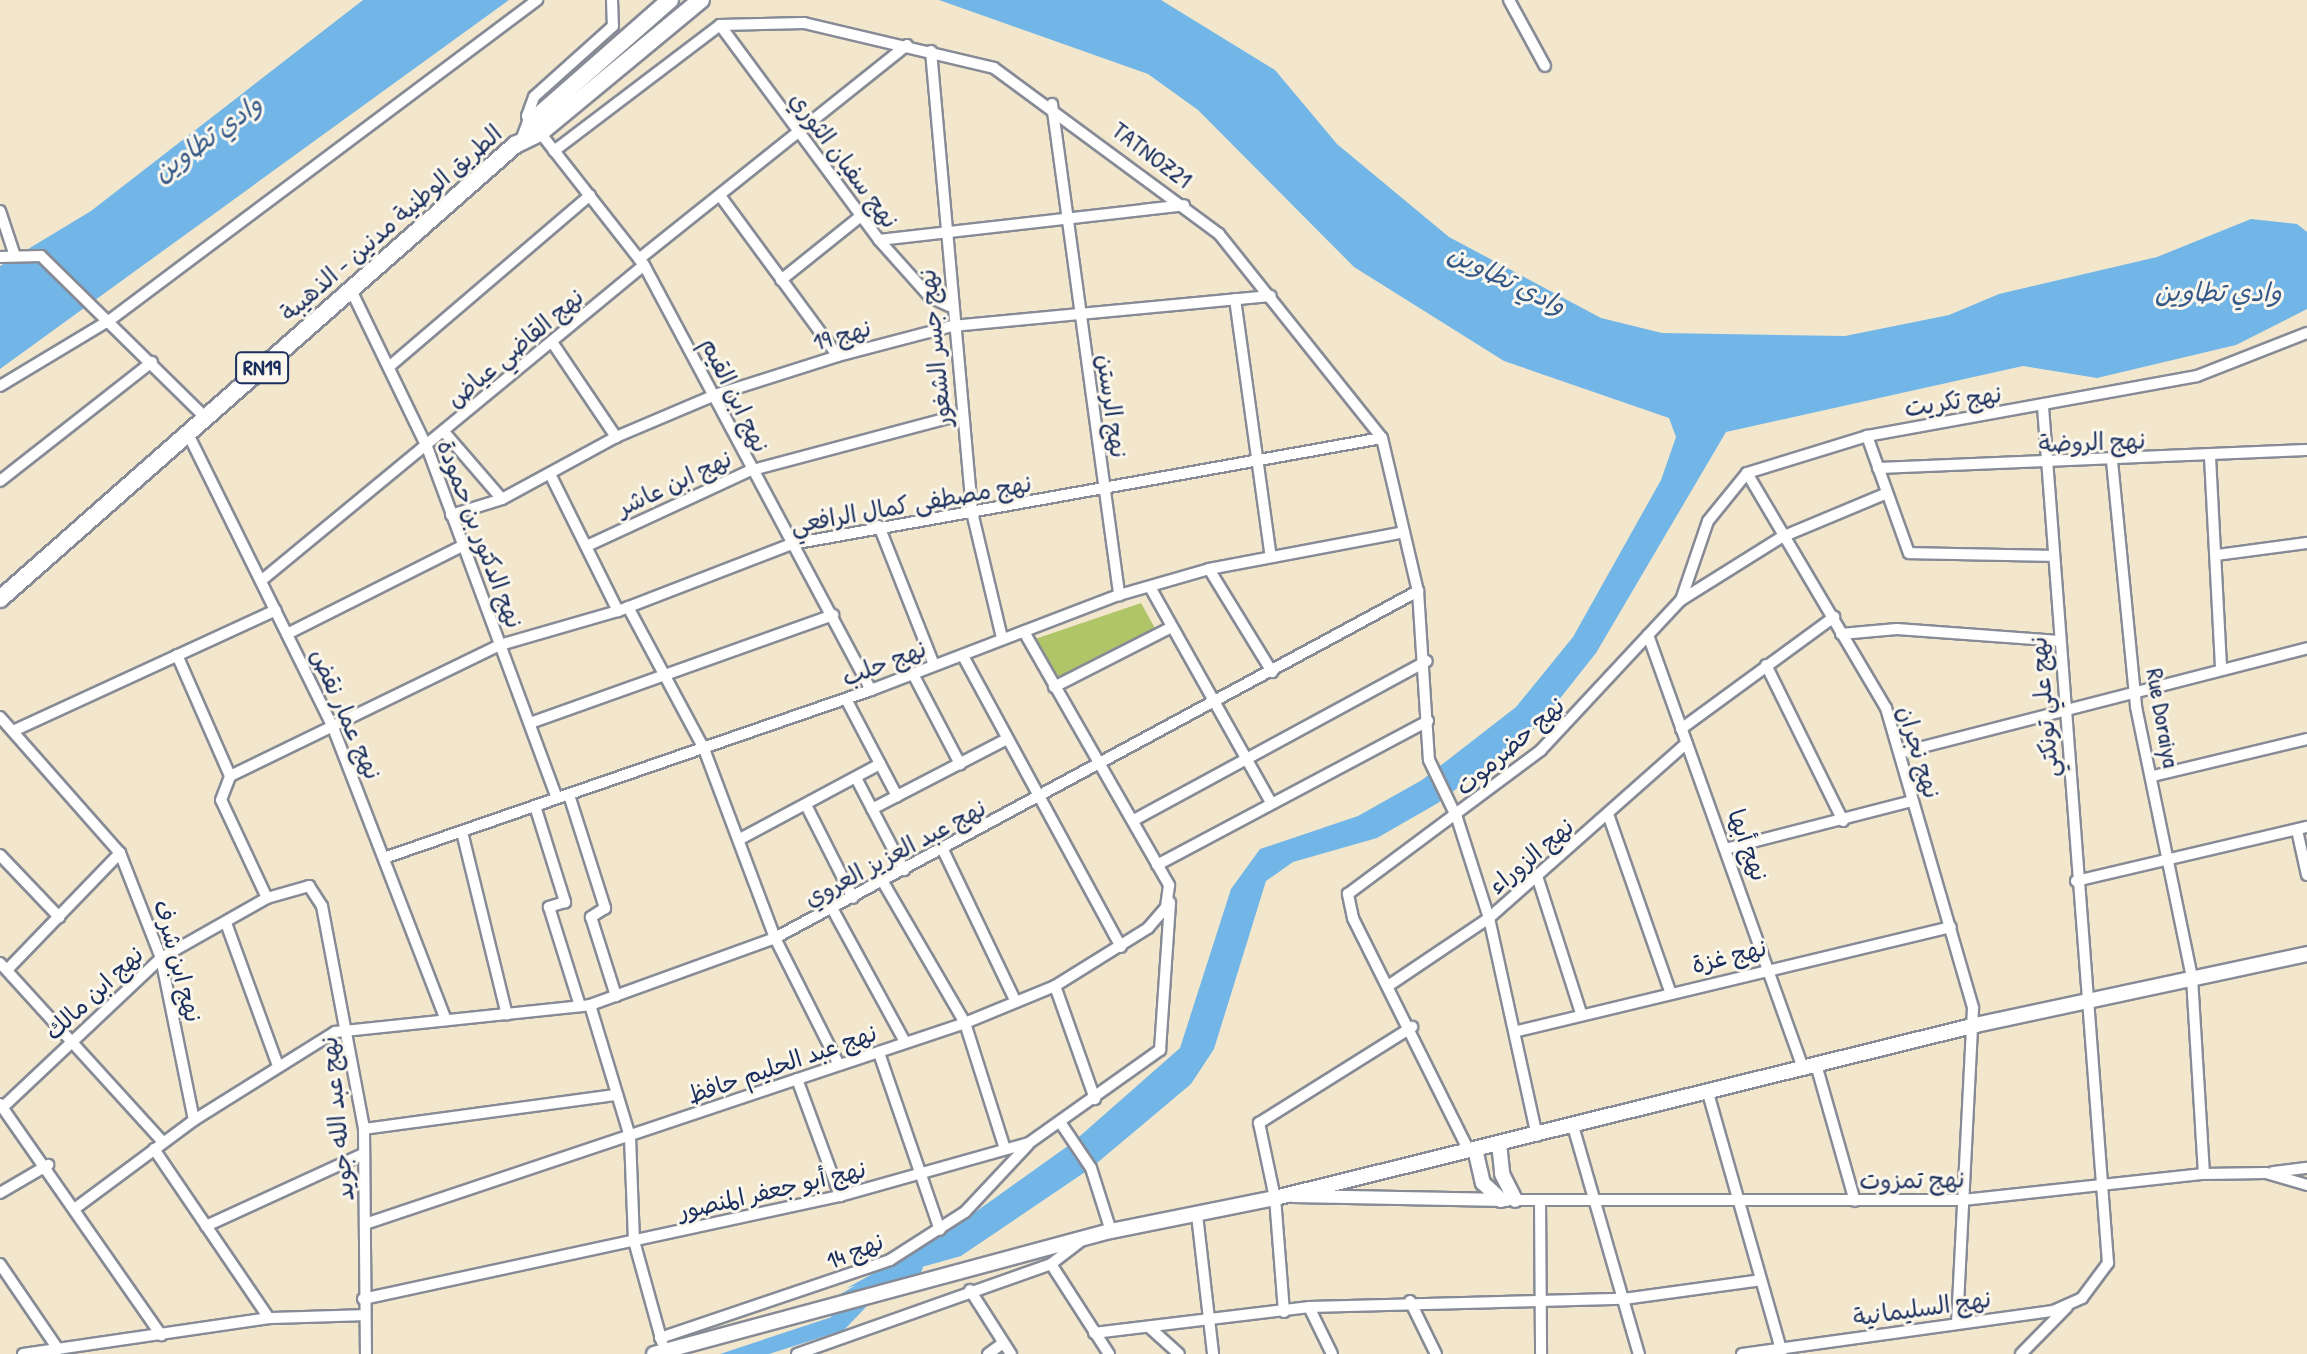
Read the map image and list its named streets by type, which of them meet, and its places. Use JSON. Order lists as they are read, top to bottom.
{
  "streets": {
    "main road": ["الطريق الوطنية مدنين - الذهيبة", "RN19"],
    "street": [
      "TATNOZ21",
      "نهج سفيان الثوري",
      "نهج 19",
      "نهج القاضي عياض",
      "نهج جسر الشغور",
      "نهج ابن القيم",
      "نهج تكريت",
      "نهج الرستن",
      "نهج الروضة",
      "نهج ابن عاشر",
      "نهج مصطفى كمال الرافعي",
      "نهج الدكتور بن حمودة",
      "نهج حلب",
      "نهج علي تونكتي",
      "نهج عمار نقض",
      "Rue Doraiya",
      "نهج حضرموت",
      "نهج نجران",
      "نهج أبها",
      "نهج عبد العزيز العروي",
      "نهج الزوراء",
      "نهج غزة",
      "نهج ابن شرف",
      "نهج ابن مالك",
      "نهج عبد الحليم حافظ",
      "نهج عبد الله جويد",
      "نهج تمزوت",
      "نهج أبو جعفر المنصور",
      "نهج 14",
      "نهج السليمانية"
    ]
  },
  "crossings": [
    ["TATNOZ21", "نهج سفيان الثوري"],
    ["TATNOZ21", "نهج 19"],
    ["TATNOZ21", "نهج جسر الشغور"],
    ["TATNOZ21", "نهج الرستن"],
    ["TATNOZ21", "نهج مصطفى كمال الرافعي"],
    ["TATNOZ21", "نهج حلب"],
    ["TATNOZ21", "نهج حضرموت"],
    ["TATNOZ21", "نهج عبد العزيز العروي"],
    ["نهج سفيان الثوري", "نهج جسر الشغور"],
    ["الطريق الوطنية مدنين - الذهيبة", "نهج ابن القيم"],
    ["الطريق الوطنية مدنين - الذهيبة", "نهج الدكتور بن حمودة"],
    ["الطريق الوطنية مدنين - الذهيبة", "نهج عمار نقض"],
    ["نهج 19", "نهج جسر الشغور"],
    ["نهج 19", "نهج ابن القيم"],
    ["نهج 19", "نهج الرستن"],
    ["نهج 19", "نهج الدكتور بن حمودة"],
    ["نهج القاضي عياض", "نهج ابن القيم"],
    ["نهج القاضي عياض", "نهج الدكتور بن حمودة"],
    ["نهج القاضي عياض", "نهج عمار نقض"],
    ["نهج جسر الشغور", "نهج ابن عاشر"],
    ["نهج جسر الشغور", "نهج مصطفى كمال الرافعي"],
    ["نهج جسر الشغور", "نهج حلب"],
    ["نهج ابن القيم", "نهج ابن عاشر"],
    ["نهج ابن القيم", "نهج مصطفى كمال الرافعي"],
    ["نهج ابن القيم", "نهج حلب"],
    ["نهج تكريت", "نهج علي تونكتي"],
    ["نهج تكريت", "نهج نجران"],
    ["نهج الرستن", "نهج مصطفى كمال الرافعي"],
    ["نهج الرستن", "نهج حلب"],
    ["نهج الروضة", "نهج علي تونكتي"],
    ["نهج الروضة", "Rue Doraiya"],
    ["نهج مصطفى كمال الرافعي", "نهج الدكتور بن حمودة"],
    ["نهج مصطفى كمال الرافعي", "نهج عمار نقض"],
    ["نهج الدكتور بن حمودة", "نهج حلب"],
    ["نهج حلب", "نهج عمار نقض"],
    ["نهج علي تونكتي", "نهج تمزوت"],
    ["نهج علي تونكتي", "نهج السليمانية"],
    ["نهج عمار نقض", "نهج عبد العزيز العروي"],
    ["Rue Doraiya", "نهج تمزوت"],
    ["نهج حضرموت", "نهج أبها"],
    ["نهج حضرموت", "نهج الزوراء"],
    ["نهج نجران", "نهج غزة"],
    ["نهج نجران", "نهج تمزوت"],
    ["نهج نجران", "نهج السليمانية"],
    ["نهج أبها", "نهج الزوراء"],
    ["نهج أبها", "نهج غزة"],
    ["نهج أبها", "نهج تمزوت"],
    ["نهج عبد العزيز العروي", "نهج عبد الله جويد"],
    ["نهج ابن شرف", "نهج ابن مالك"],
    ["نهج ابن مالك", "نهج عبد الله جويد"],
    ["نهج عبد الحليم حافظ", "نهج عبد الله جويد"],
    ["نهج عبد الحليم حافظ", "نهج أبو جعفر المنصور"],
    ["نهج عبد الله جويد", "نهج أبو جعفر المنصور"],
    ["نهج أبو جعفر المنصور", "نهج 14"]
  ],
  "water": ["وادي تطاوين"]
}
